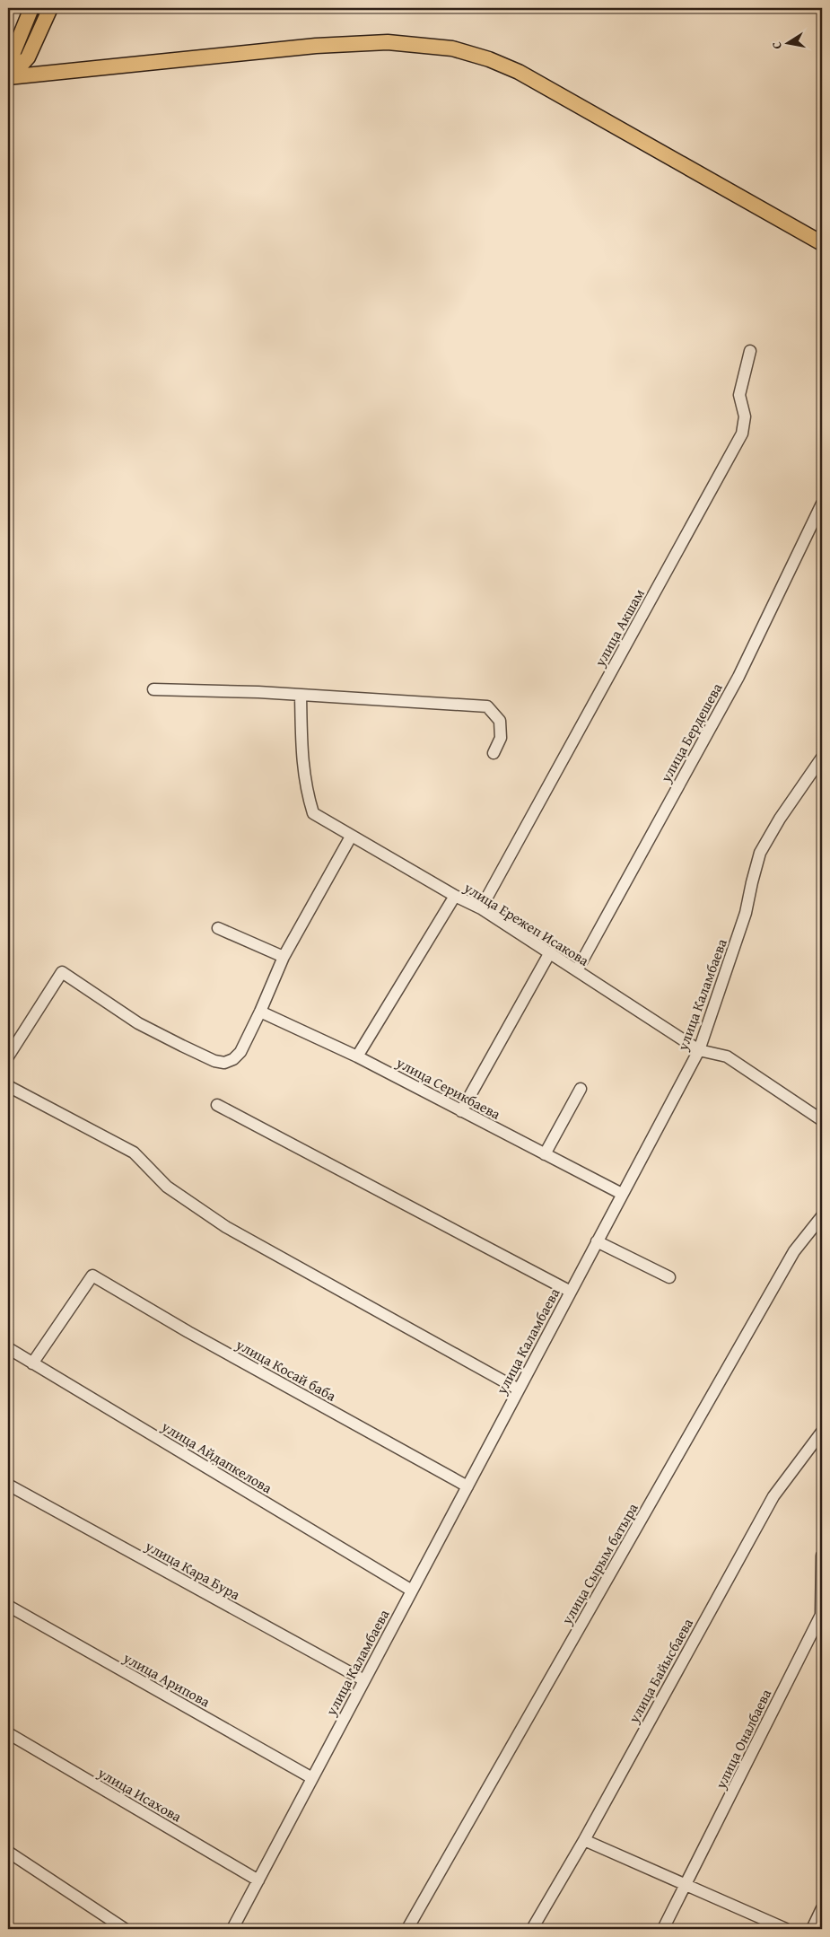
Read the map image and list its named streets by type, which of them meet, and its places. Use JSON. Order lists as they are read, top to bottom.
{
  "streets": {
    "street": [
      "улица Акшам",
      "улица Бердешева",
      "улица Ережеп Исакова",
      "улица Каламбаева",
      "улица Серикбаева",
      "улица Косай баба",
      "улица Айдапкелова",
      "улица Сырым батыра",
      "улица Кара Бура",
      "улица Байысбаева",
      "улица Арипова",
      "улица Оналбаева",
      "улица Исахова"
    ]
  },
  "crossings": [
    ["улица Акшам", "улица Ережеп Исакова"],
    ["улица Бердешева", "улица Ережеп Исакова"],
    ["улица Ережеп Исакова", "улица Каламбаева"],
    ["улица Каламбаева", "улица Серикбаева"],
    ["улица Каламбаева", "улица Косай баба"],
    ["улица Каламбаева", "улица Айдапкелова"],
    ["улица Каламбаева", "улица Кара Бура"],
    ["улица Каламбаева", "улица Арипова"],
    ["улица Каламбаева", "улица Исахова"],
    ["улица Косай баба", "улица Айдапкелова"]
  ],
  "north": "left"
}
